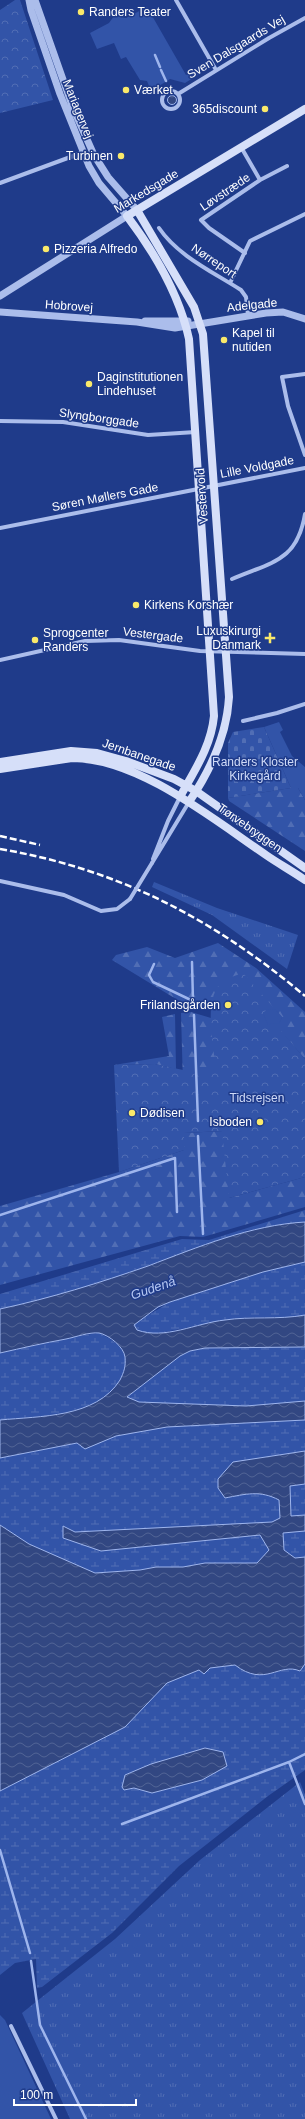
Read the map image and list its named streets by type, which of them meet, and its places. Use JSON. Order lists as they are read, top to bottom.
{
  "streets": {
    "main road": [
      "Markedsgade",
      "Vestervold",
      "Jernbanegade",
      "Tørvebryggen"
    ],
    "street": [
      "Sven Dalsgaards Vej",
      "Mariagervej",
      "Løvstræde",
      "Nørreport",
      "Adelgade",
      "Hobrovej",
      "Slyngborggade",
      "Lille Voldgade",
      "Søren Møllers Gade",
      "Vestergade"
    ]
  },
  "crossings": [
    ["Mariagervej", "Markedsgade"],
    ["Mariagervej", "Vestervold"],
    ["Markedsgade", "Løvstræde"],
    ["Markedsgade", "Vestervold"],
    ["Nørreport", "Adelgade"],
    ["Adelgade", "Hobrovej"],
    ["Adelgade", "Vestervold"],
    ["Hobrovej", "Vestervold"],
    ["Slyngborggade", "Vestervold"],
    ["Lille Voldgade", "Vestervold"],
    ["Lille Voldgade", "Søren Møllers Gade"],
    ["Vestervold", "Søren Møllers Gade"],
    ["Vestervold", "Vestergade"],
    ["Vestervold", "Jernbanegade"],
    ["Vestervold", "Tørvebryggen"],
    ["Jernbanegade", "Tørvebryggen"]
  ],
  "water": ["Gudenå"],
  "parks": ["Randers Kloster Kirkegård", "Tidsrejsen"],
  "places": {
    "other": [
      "Randers Teater",
      "Værket",
      "365discount",
      "Turbinen",
      "Pizzeria Alfredo",
      "Kapel til nutiden",
      "Daginstitutionen Lindehuset",
      "Kirkens Korshær",
      "Sprogcenter Randers",
      "Frilandsgården",
      "Dødisen",
      "Isboden"
    ],
    "health": ["Luxuskirurgi Danmark"]
  },
  "scale_bar": "100 m"
}
